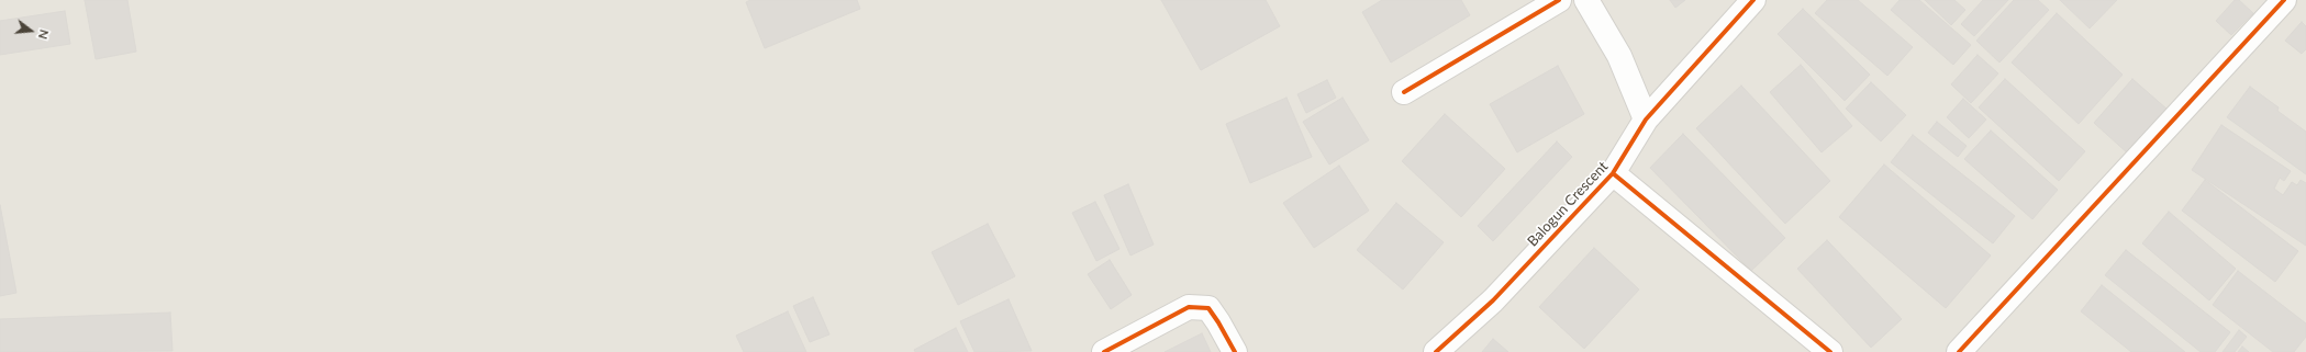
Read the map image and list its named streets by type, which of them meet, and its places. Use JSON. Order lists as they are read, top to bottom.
{
  "streets": {
    "street": ["Balogun Crescent"]
  },
  "north": "right"
}
